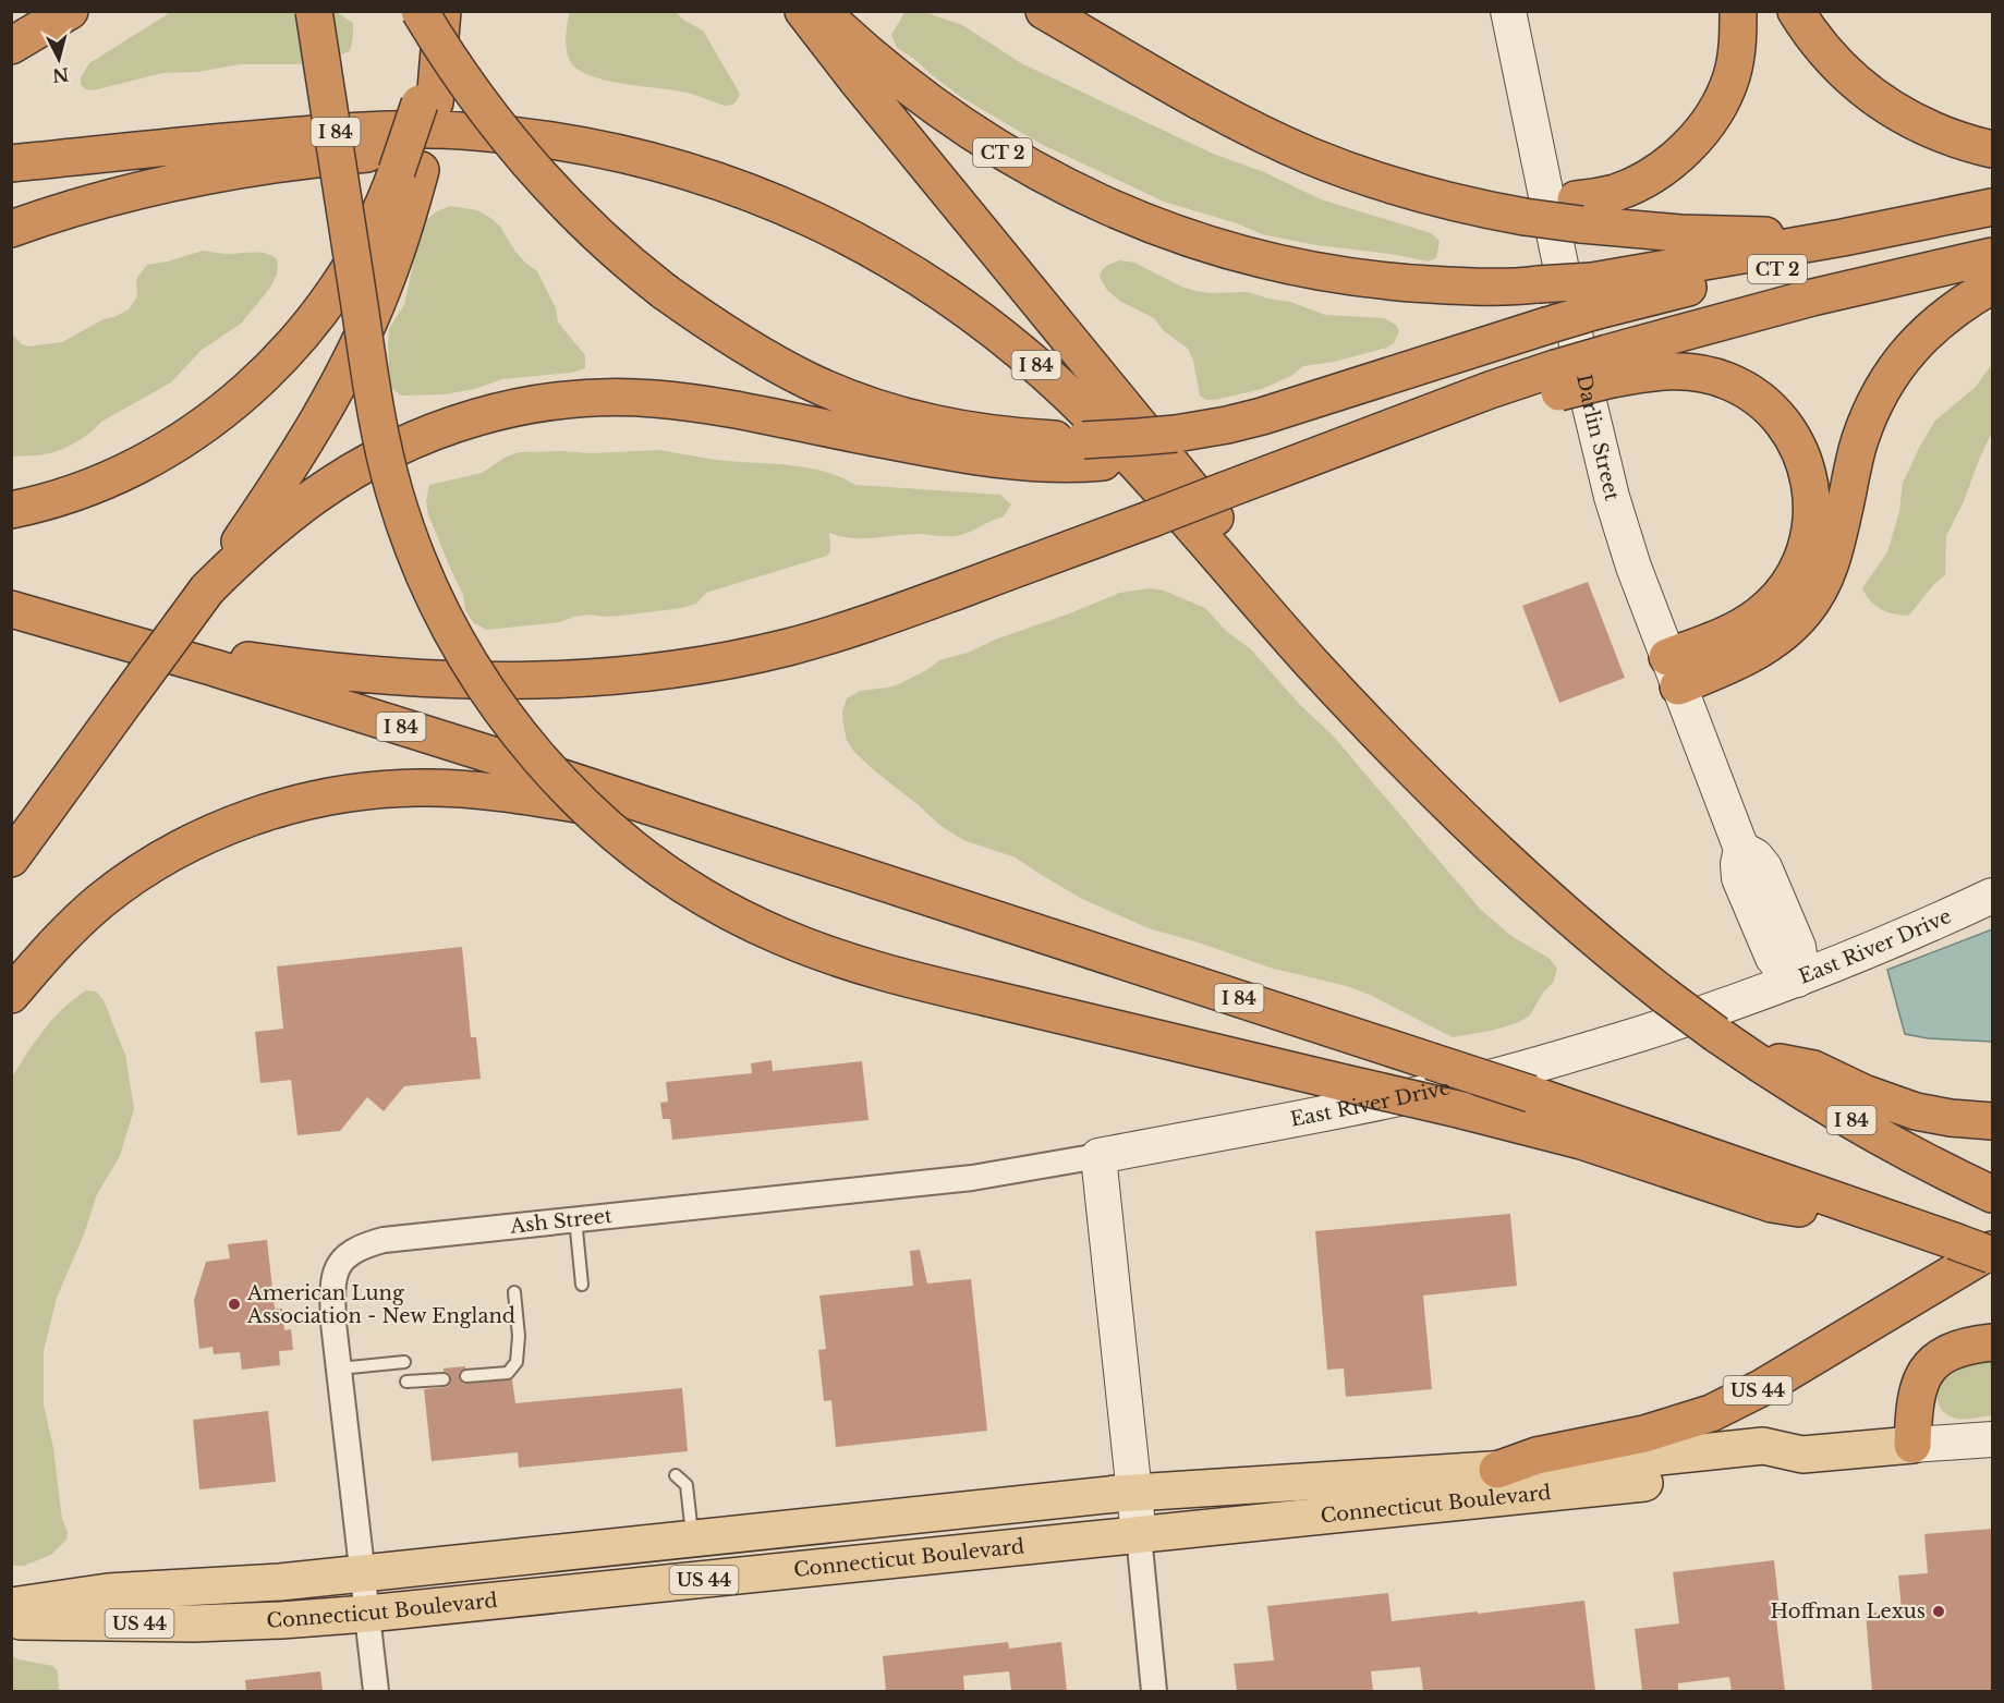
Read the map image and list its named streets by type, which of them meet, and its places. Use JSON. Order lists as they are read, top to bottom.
{
  "streets": {
    "highway": ["I 84", "CT 2", "US 44"],
    "main road": ["Connecticut Boulevard"],
    "street": ["Darlin Street", "East River Drive", "Ash Street"]
  },
  "crossings": [
    ["Darlin Street", "East River Drive"],
    ["East River Drive", "Ash Street"],
    ["Ash Street", "Connecticut Boulevard"],
    ["US 44", "Connecticut Boulevard"]
  ],
  "places": ["American Lung Association - New England", "Hoffman Lexus"],
  "north": "bottom"
}
